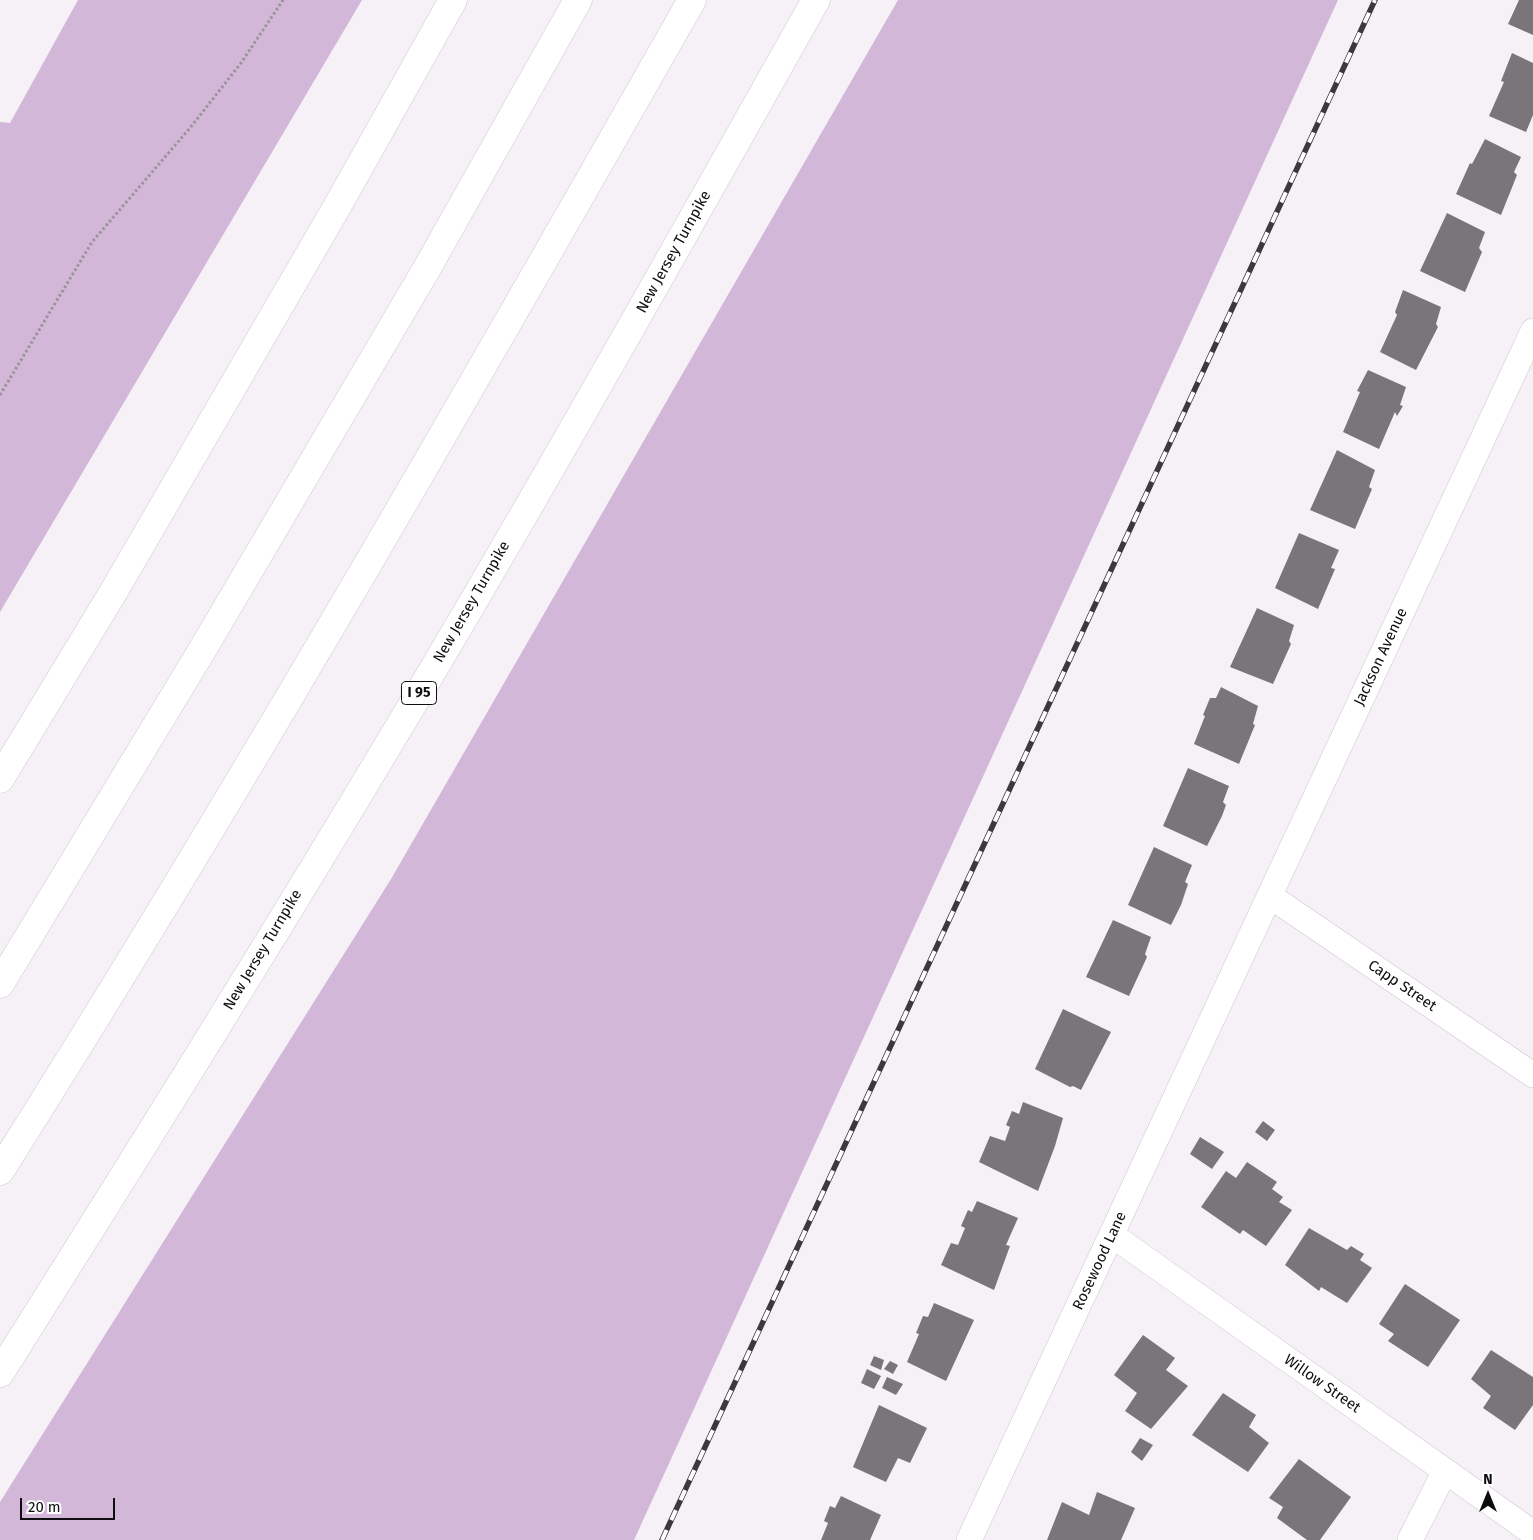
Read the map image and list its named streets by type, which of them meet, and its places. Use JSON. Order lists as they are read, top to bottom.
{
  "streets": {
    "highway": ["New Jersey Turnpike", "I 95"],
    "street": [
      "Jackson Avenue",
      "Capp Street",
      "Rosewood Lane",
      "Willow Street"
    ]
  },
  "crossings": [
    ["Jackson Avenue", "Capp Street"],
    ["Jackson Avenue", "Rosewood Lane"],
    ["Rosewood Lane", "Willow Street"]
  ],
  "scale_bar": "20 m",
  "north": "top"
}
